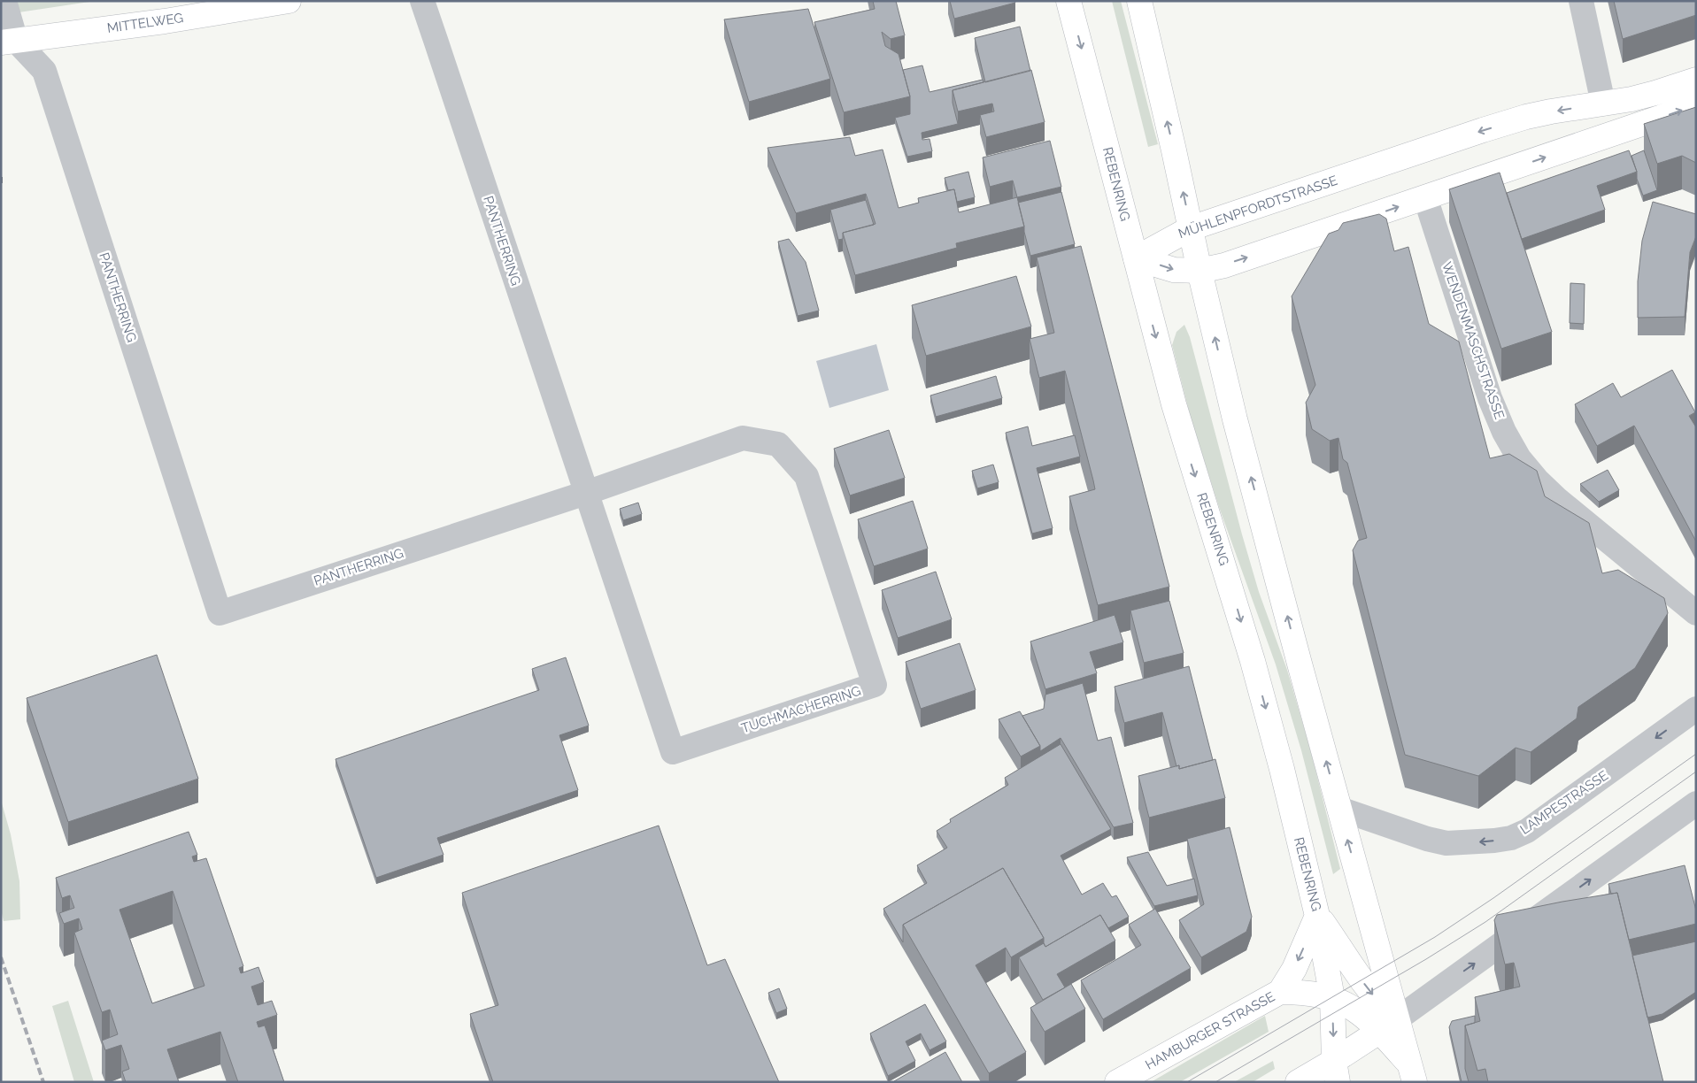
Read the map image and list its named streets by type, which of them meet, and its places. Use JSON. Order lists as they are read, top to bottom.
{
  "streets": {
    "main road": [
      "MITTELWEG",
      "REBENRING",
      "MÜHLENPFORDTSTRASSE",
      "HAMBURGER STRASSE"
    ],
    "street": [
      "PANTHERRING",
      "WENDENMASCHSTRASSE",
      "TUCHMACHERRING",
      "LAMPESTRASSE"
    ]
  },
  "crossings": [
    ["MITTELWEG", "PANTHERRING"],
    ["REBENRING", "MÜHLENPFORDTSTRASSE"],
    ["REBENRING", "HAMBURGER STRASSE"],
    ["PANTHERRING", "TUCHMACHERRING"]
  ]
}
